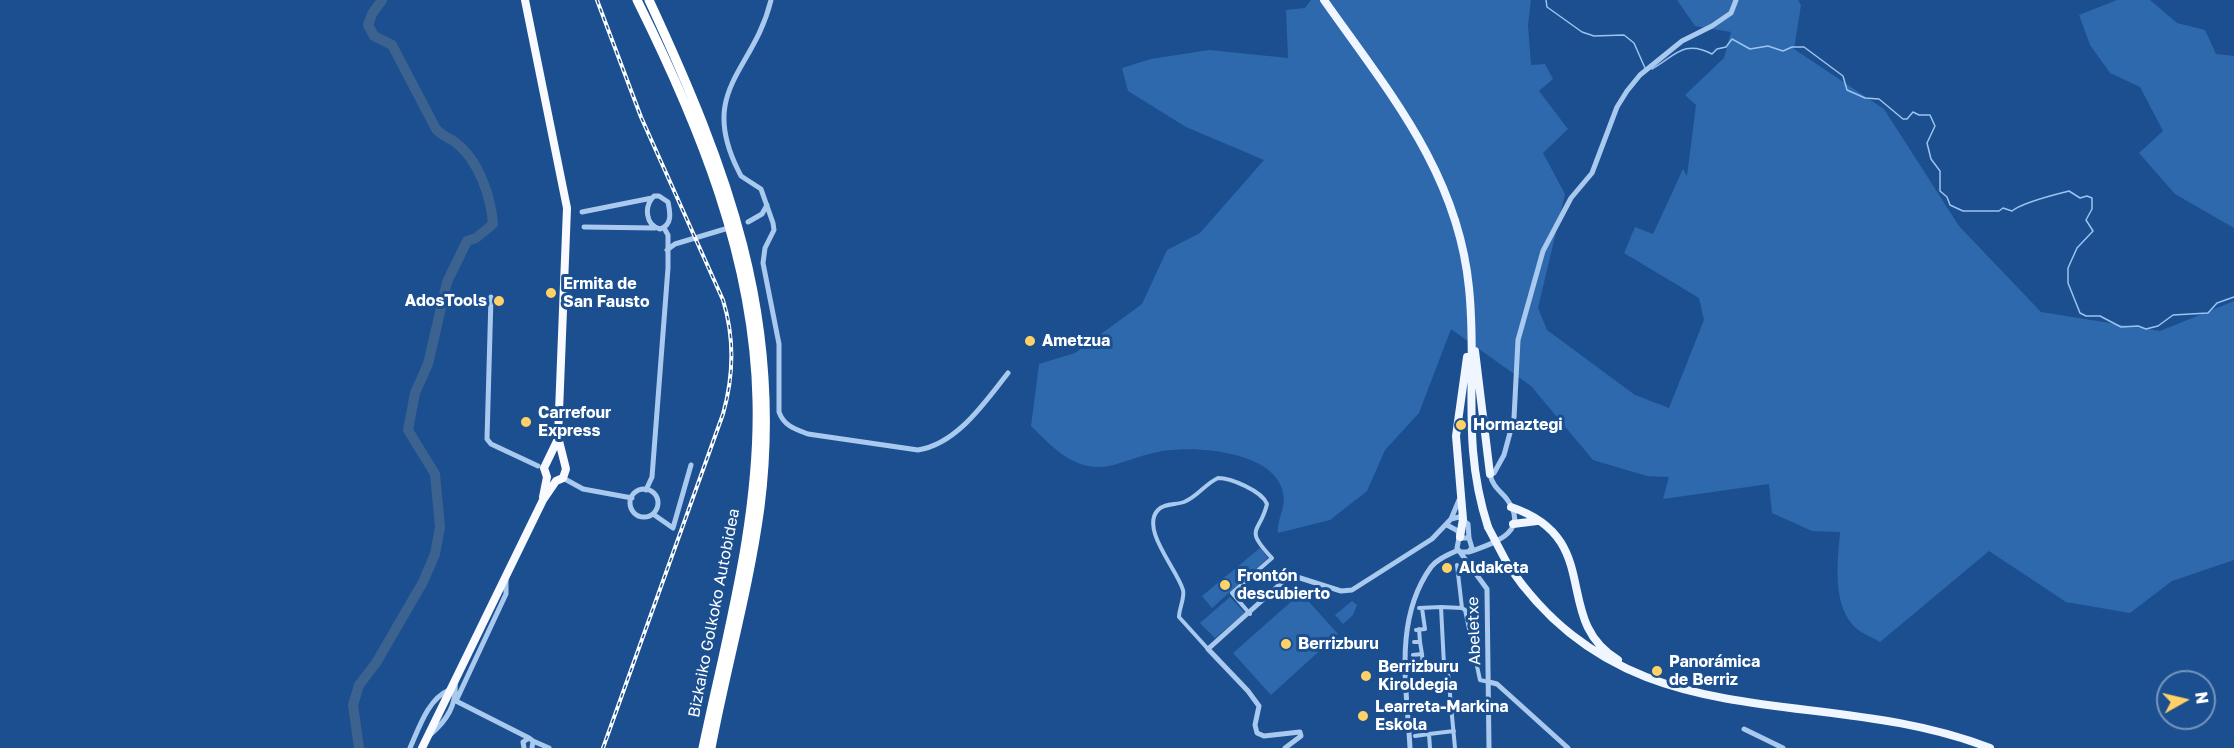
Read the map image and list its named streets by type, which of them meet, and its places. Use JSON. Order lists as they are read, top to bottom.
{
  "streets": {
    "highway": ["Bizkaiko Golkoko Autobidea"],
    "street": ["Abeletxe"]
  },
  "places": [
    "Ermita de San Fausto",
    "AdosTools",
    "Ametzua",
    "Carrefour Express",
    "Hormaztegi",
    "Aldaketa",
    "Frontón descubierto",
    "Berrizburu",
    "Panorámica de Berriz",
    "Berrizburu Kiroldegia",
    "Learreta-Markina Eskola"
  ],
  "north": "right"
}
